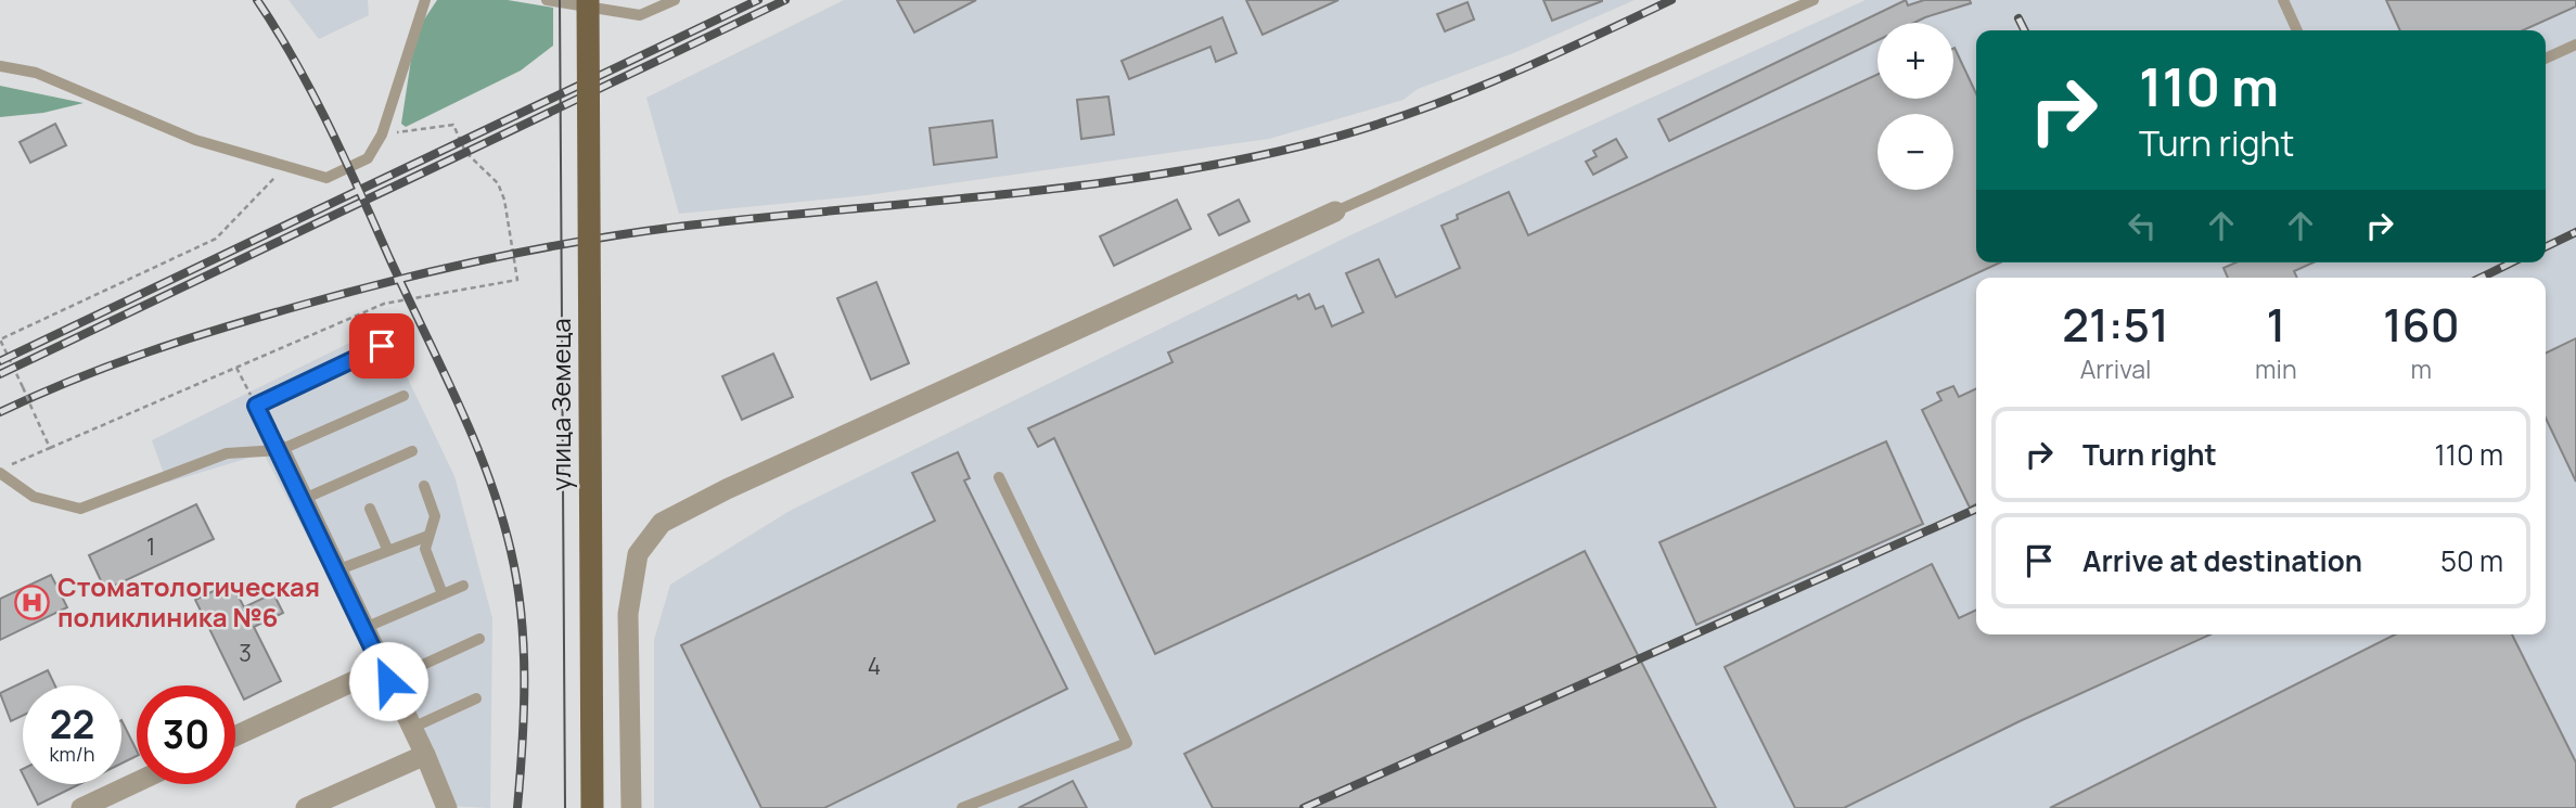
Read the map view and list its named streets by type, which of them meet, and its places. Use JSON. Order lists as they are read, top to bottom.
{
  "streets": {
    "main road": ["улица Земеца"]
  },
  "places": {
    "hospital": ["Стоматологическая поликлиника №6"]
  },
  "house_numbers": ["1", "3", "4"],
  "page": {
    "map_buttons": ["+", "−"],
    "turn": ["110 m", "Turn right"],
    "eta": [
      "21:51",
      "Arrival",
      "1",
      "min",
      "160",
      "m"
    ],
    "list": [
      {
        "name": "Turn right",
        "value": "110 m"
      },
      {
        "name": "Arrive at destination",
        "value": "50 m"
      }
    ],
    "speed": "22 km/h",
    "limit": "30"
  }
}
